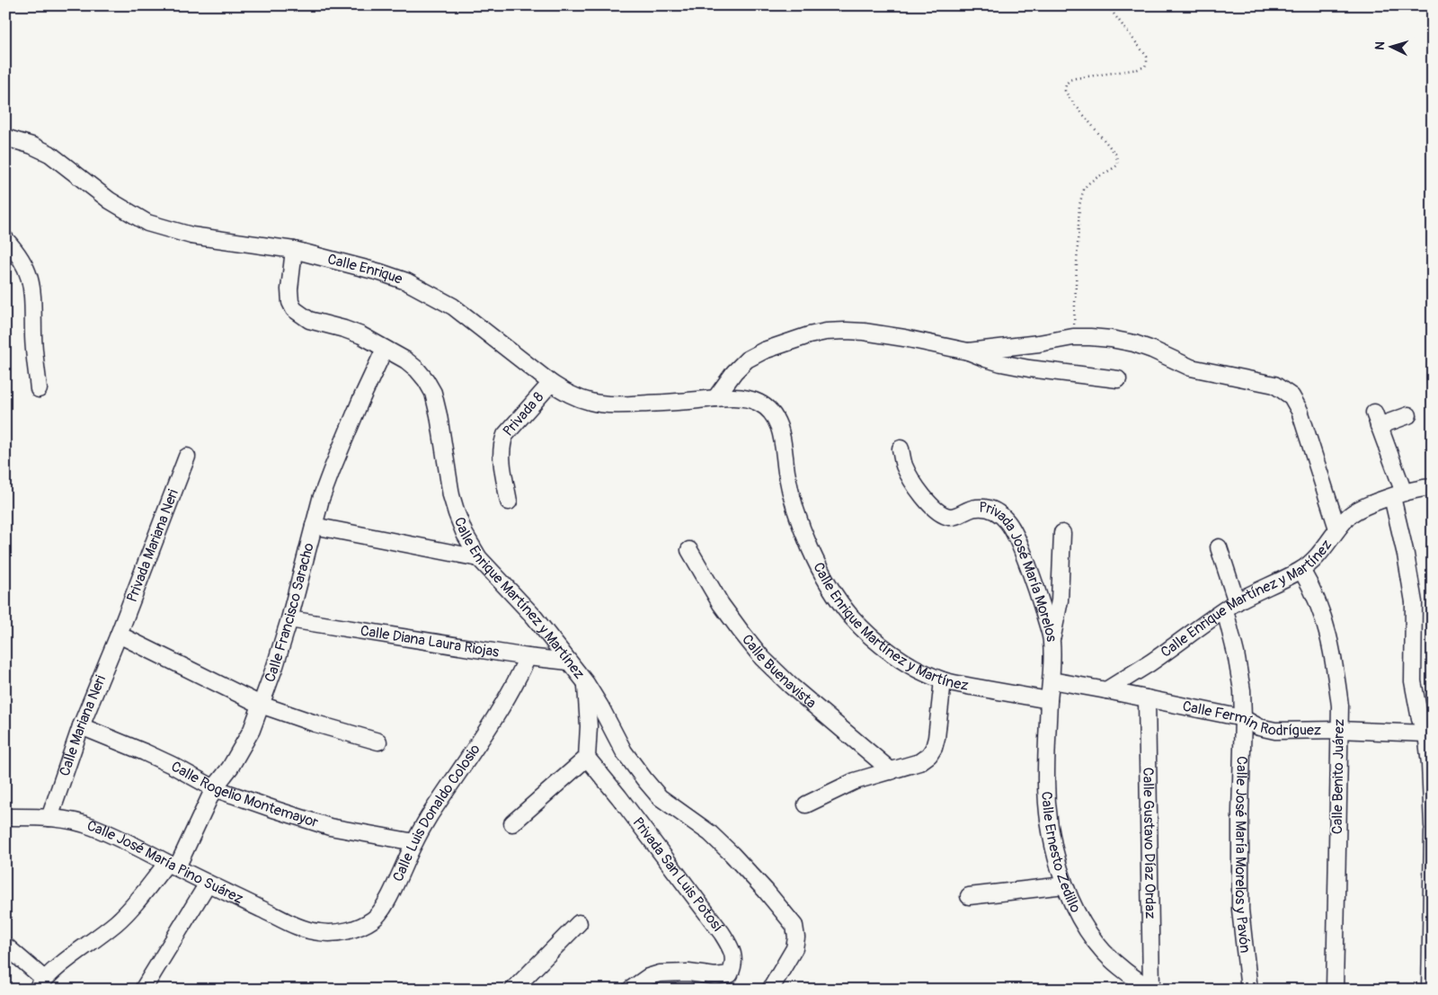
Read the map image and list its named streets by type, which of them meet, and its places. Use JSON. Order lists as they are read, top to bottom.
{
  "streets": {
    "street": [
      "Calle Enrique",
      "Privada 8",
      "Privada Mariana Neri",
      "Privada José María Morelos",
      "Calle Enrique Martínez y Martínez",
      "Calle Francisco Saracho",
      "Calle Diana Laura Riojas",
      "Calle Buenavista",
      "Calle Fermín Rodríguez",
      "Calle Mariana Neri",
      "Calle Benito Juárez",
      "Calle Rogelio Montemayor",
      "Calle Luis Donaldo Colosio",
      "Calle Gustavo Díaz Ordaz",
      "Calle Ernesto Zedillo",
      "Calle José María Morelos y Pavón",
      "Calle José María Pino Suárez",
      "Privada San Luis Potosí"
    ]
  },
  "crossings": [
    ["Calle Enrique", "Privada 8"],
    ["Calle Enrique", "Calle Enrique Martínez y Martínez"],
    ["Privada Mariana Neri", "Calle Mariana Neri"],
    ["Privada José María Morelos", "Calle Ernesto Zedillo"],
    ["Calle Enrique Martínez y Martínez", "Calle Francisco Saracho"],
    ["Calle Enrique Martínez y Martínez", "Calle Diana Laura Riojas"],
    ["Calle Enrique Martínez y Martínez", "Calle Fermín Rodríguez"],
    ["Calle Enrique Martínez y Martínez", "Calle Benito Juárez"],
    ["Calle Enrique Martínez y Martínez", "Calle Ernesto Zedillo"],
    ["Calle Enrique Martínez y Martínez", "Calle José María Morelos y Pavón"],
    ["Calle Francisco Saracho", "Calle Diana Laura Riojas"],
    ["Calle Francisco Saracho", "Calle Rogelio Montemayor"],
    ["Calle Francisco Saracho", "Calle José María Pino Suárez"],
    ["Calle Diana Laura Riojas", "Calle Luis Donaldo Colosio"],
    ["Calle Fermín Rodríguez", "Calle Benito Juárez"],
    ["Calle Fermín Rodríguez", "Calle Gustavo Díaz Ordaz"],
    ["Calle Fermín Rodríguez", "Calle José María Morelos y Pavón"],
    ["Calle Mariana Neri", "Calle Rogelio Montemayor"],
    ["Calle Mariana Neri", "Calle José María Pino Suárez"],
    ["Calle Rogelio Montemayor", "Calle Luis Donaldo Colosio"],
    ["Calle Luis Donaldo Colosio", "Calle José María Pino Suárez"],
    ["Calle Gustavo Díaz Ordaz", "Calle Ernesto Zedillo"]
  ],
  "north": "left"
}
